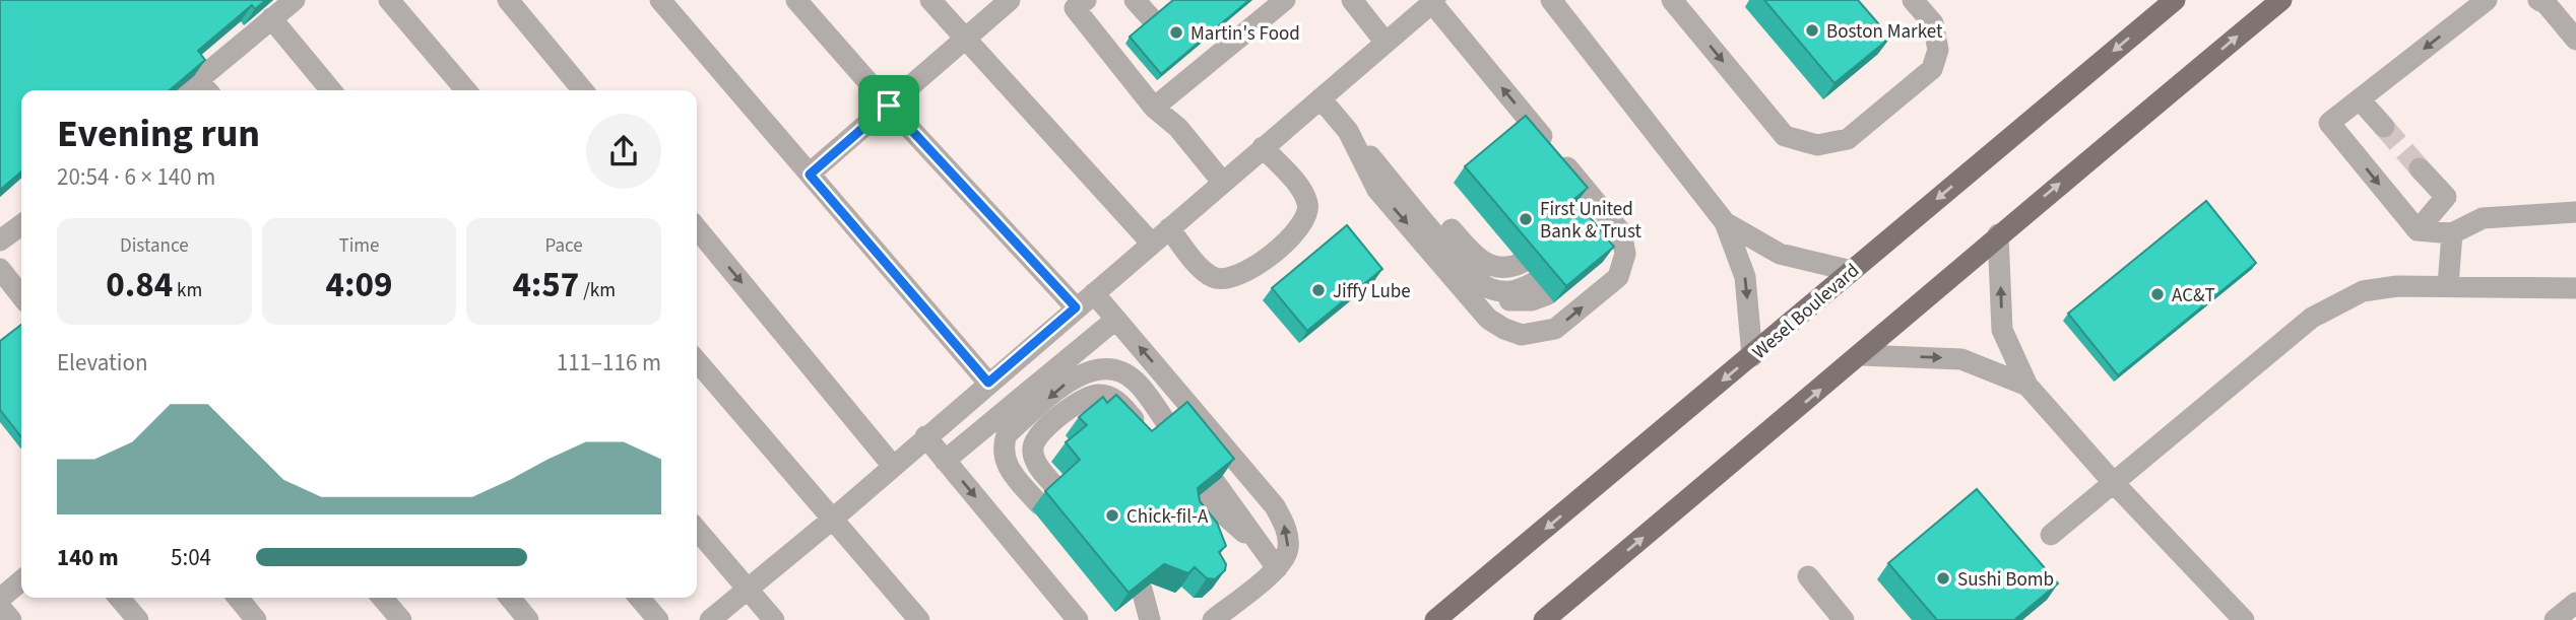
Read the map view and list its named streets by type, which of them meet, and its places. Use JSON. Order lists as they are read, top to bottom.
{
  "streets": {
    "main road": ["Wesel Boulevard"]
  },
  "places": [
    "Boston Market",
    "Martin's Food",
    "First United Bank & Trust",
    "Jiffy Lube",
    "AC&T",
    "Chick-fil-A",
    "Sushi Bomb"
  ],
  "page": {
    "heading": ["Evening run", "20:54 · 6 × 140 m"],
    "stats": [
      ["Distance", "0.84 km"],
      ["Time", "4:09"],
      ["Pace", "4:57 /km"]
    ],
    "chart": ["Elevation", "111–116 m"],
    "list": [
      {
        "name": "140 m",
        "note": "5:04"
      }
    ]
  }
}
